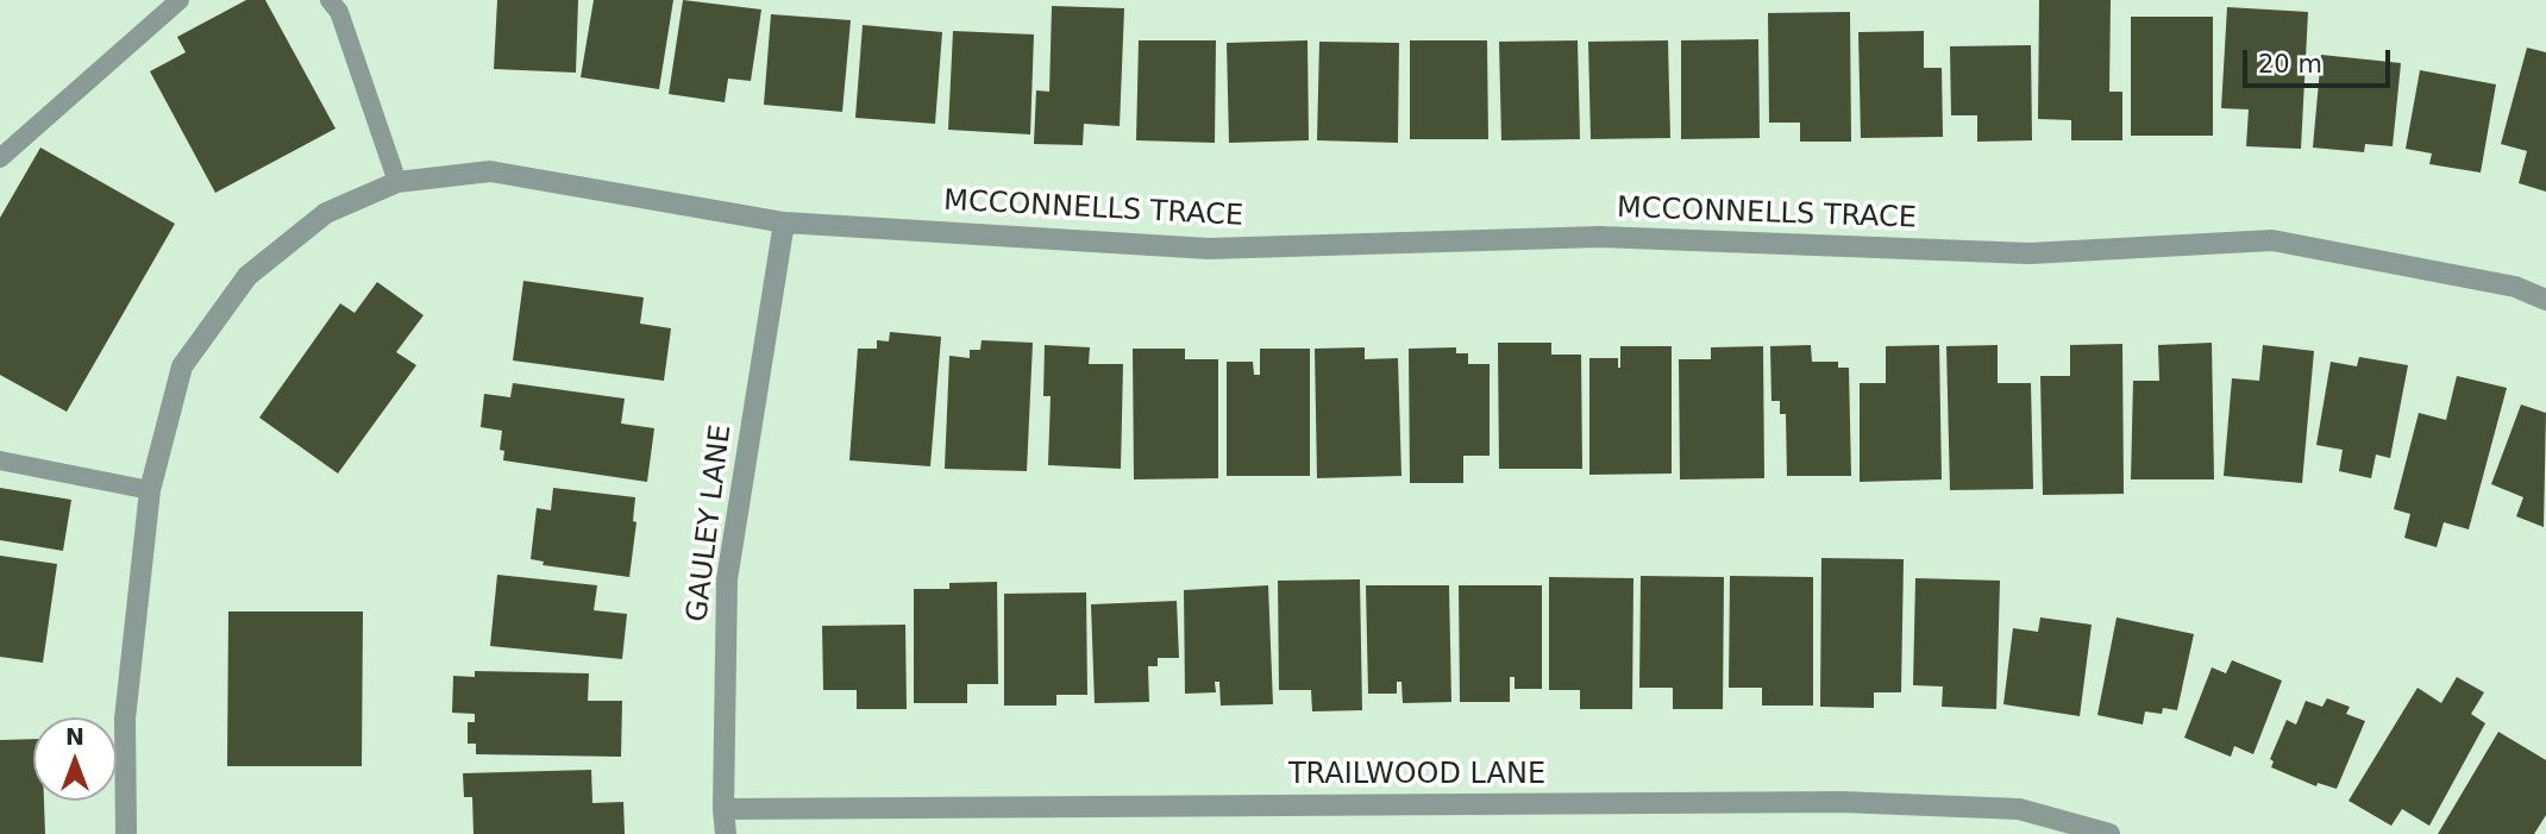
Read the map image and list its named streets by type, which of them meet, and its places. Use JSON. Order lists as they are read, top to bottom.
{
  "streets": {
    "street": ["MCCONNELLS TRACE", "GAULEY LANE", "TRAILWOOD LANE"]
  },
  "crossings": [
    ["MCCONNELLS TRACE", "GAULEY LANE"],
    ["GAULEY LANE", "TRAILWOOD LANE"]
  ],
  "scale_bar": "20 m",
  "north": "top"
}
